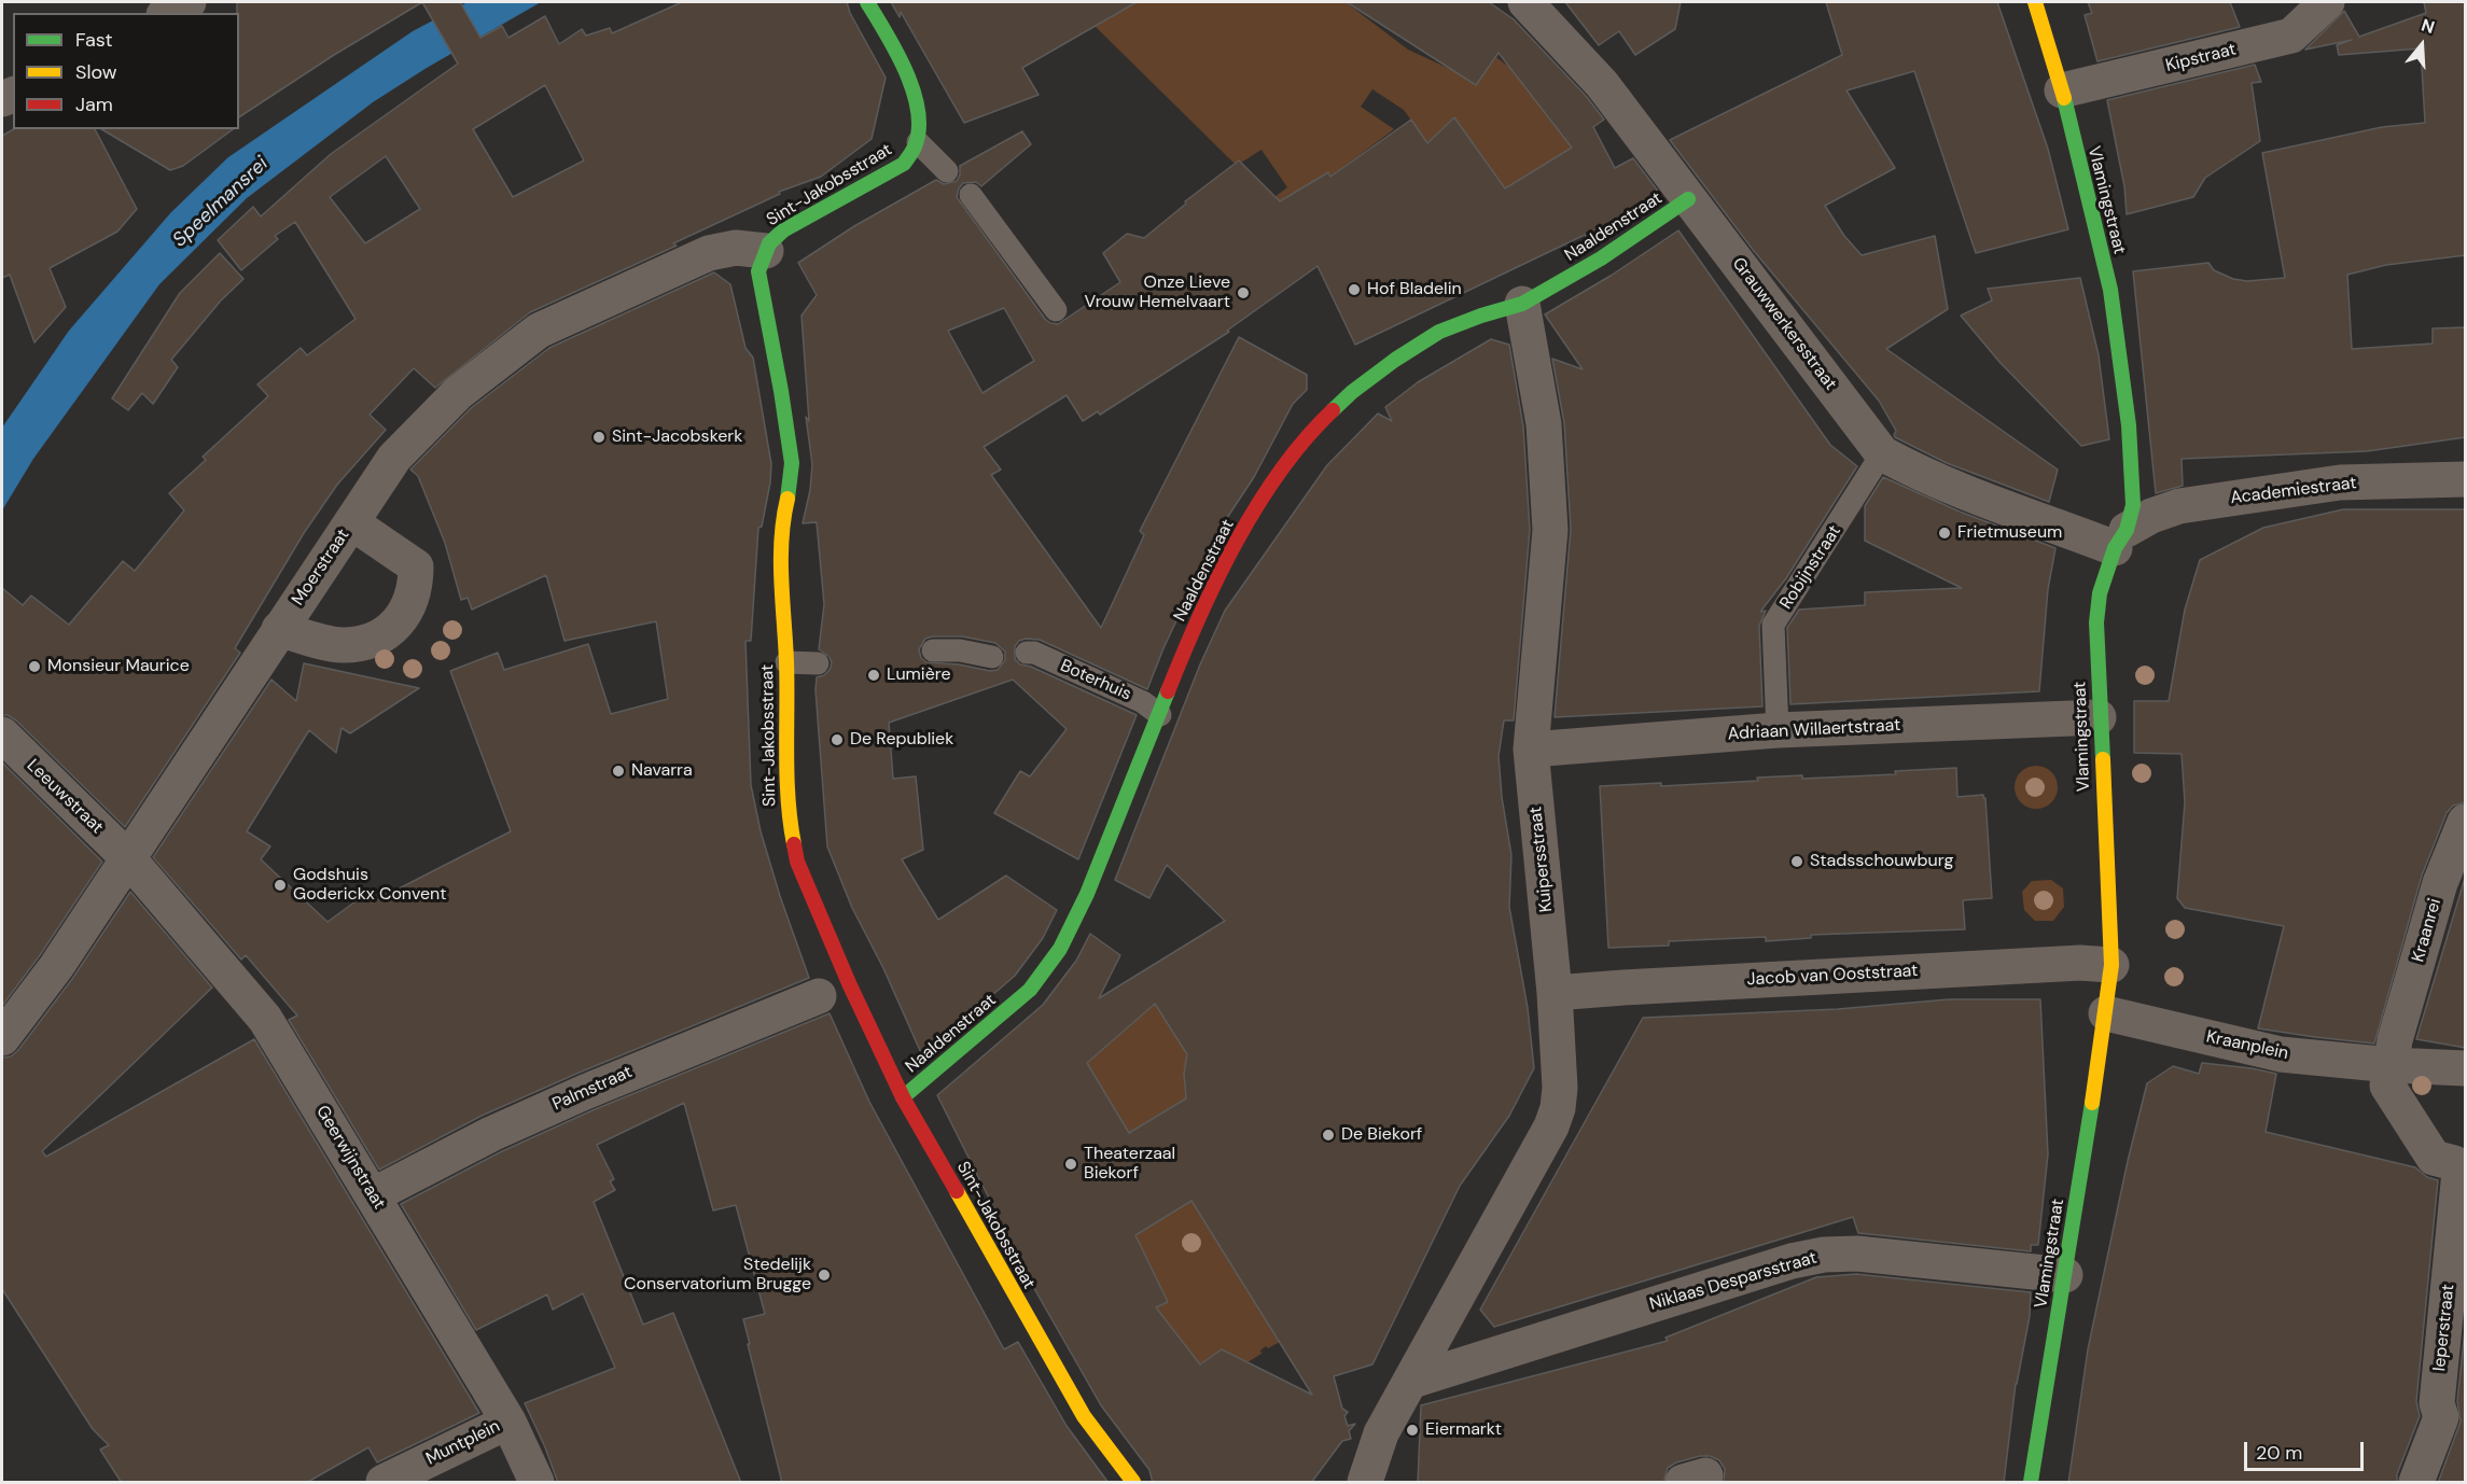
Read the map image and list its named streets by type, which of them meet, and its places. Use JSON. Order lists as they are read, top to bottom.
{
  "streets": {
    "street": [
      "Kipstraat",
      "Sint-Jakobsstraat",
      "Vlamingstraat",
      "Naaldenstraat",
      "Grauwwerkersstraat",
      "Academiestraat",
      "Moerstraat",
      "Adriaan Willaertstraat",
      "Leeuwstraat",
      "Kuipersstraat",
      "Kraanrei",
      "Jacob van Ooststraat",
      "Kraanplein",
      "Palmstraat",
      "Geerwijnstraat",
      "Niklaas Desparsstraat",
      "Ieperstraat",
      "Muntplein"
    ],
    "lane": ["Robijnstraat", "Boterhuis"]
  },
  "crossings": [
    ["Kipstraat", "Vlamingstraat"],
    ["Sint-Jakobsstraat", "Naaldenstraat"],
    ["Sint-Jakobsstraat", "Moerstraat"],
    ["Vlamingstraat", "Grauwwerkersstraat"],
    ["Vlamingstraat", "Academiestraat"],
    ["Vlamingstraat", "Adriaan Willaertstraat"],
    ["Vlamingstraat", "Jacob van Ooststraat"],
    ["Vlamingstraat", "Kraanplein"],
    ["Vlamingstraat", "Niklaas Desparsstraat"],
    ["Naaldenstraat", "Grauwwerkersstraat"],
    ["Naaldenstraat", "Boterhuis"],
    ["Naaldenstraat", "Kuipersstraat"],
    ["Grauwwerkersstraat", "Academiestraat"],
    ["Grauwwerkersstraat", "Robijnstraat"],
    ["Moerstraat", "Leeuwstraat"],
    ["Moerstraat", "Geerwijnstraat"],
    ["Robijnstraat", "Adriaan Willaertstraat"],
    ["Adriaan Willaertstraat", "Kuipersstraat"],
    ["Leeuwstraat", "Geerwijnstraat"],
    ["Kuipersstraat", "Jacob van Ooststraat"],
    ["Kuipersstraat", "Niklaas Desparsstraat"],
    ["Kraanrei", "Kraanplein"],
    ["Kraanrei", "Ieperstraat"],
    ["Kraanplein", "Ieperstraat"],
    ["Palmstraat", "Geerwijnstraat"],
    ["Geerwijnstraat", "Muntplein"]
  ],
  "water": ["Speelmansrei"],
  "places": [
    "Hof Bladelin",
    "Onze Lieve Vrouw Hemelvaart",
    "Sint-Jacobskerk",
    "Frietmuseum",
    "Monsieur Maurice",
    "Lumière",
    "De Republiek",
    "Navarra",
    "Stadsschouwburg",
    "Godshuis Goderickx Convent",
    "De Biekorf",
    "Theaterzaal Biekorf",
    "Stedelijk Conservatorium Brugge",
    "Eiermarkt"
  ],
  "legend": ["Fast", "Slow", "Jam"],
  "scale_bar": "20 m",
  "north": "top"
}
